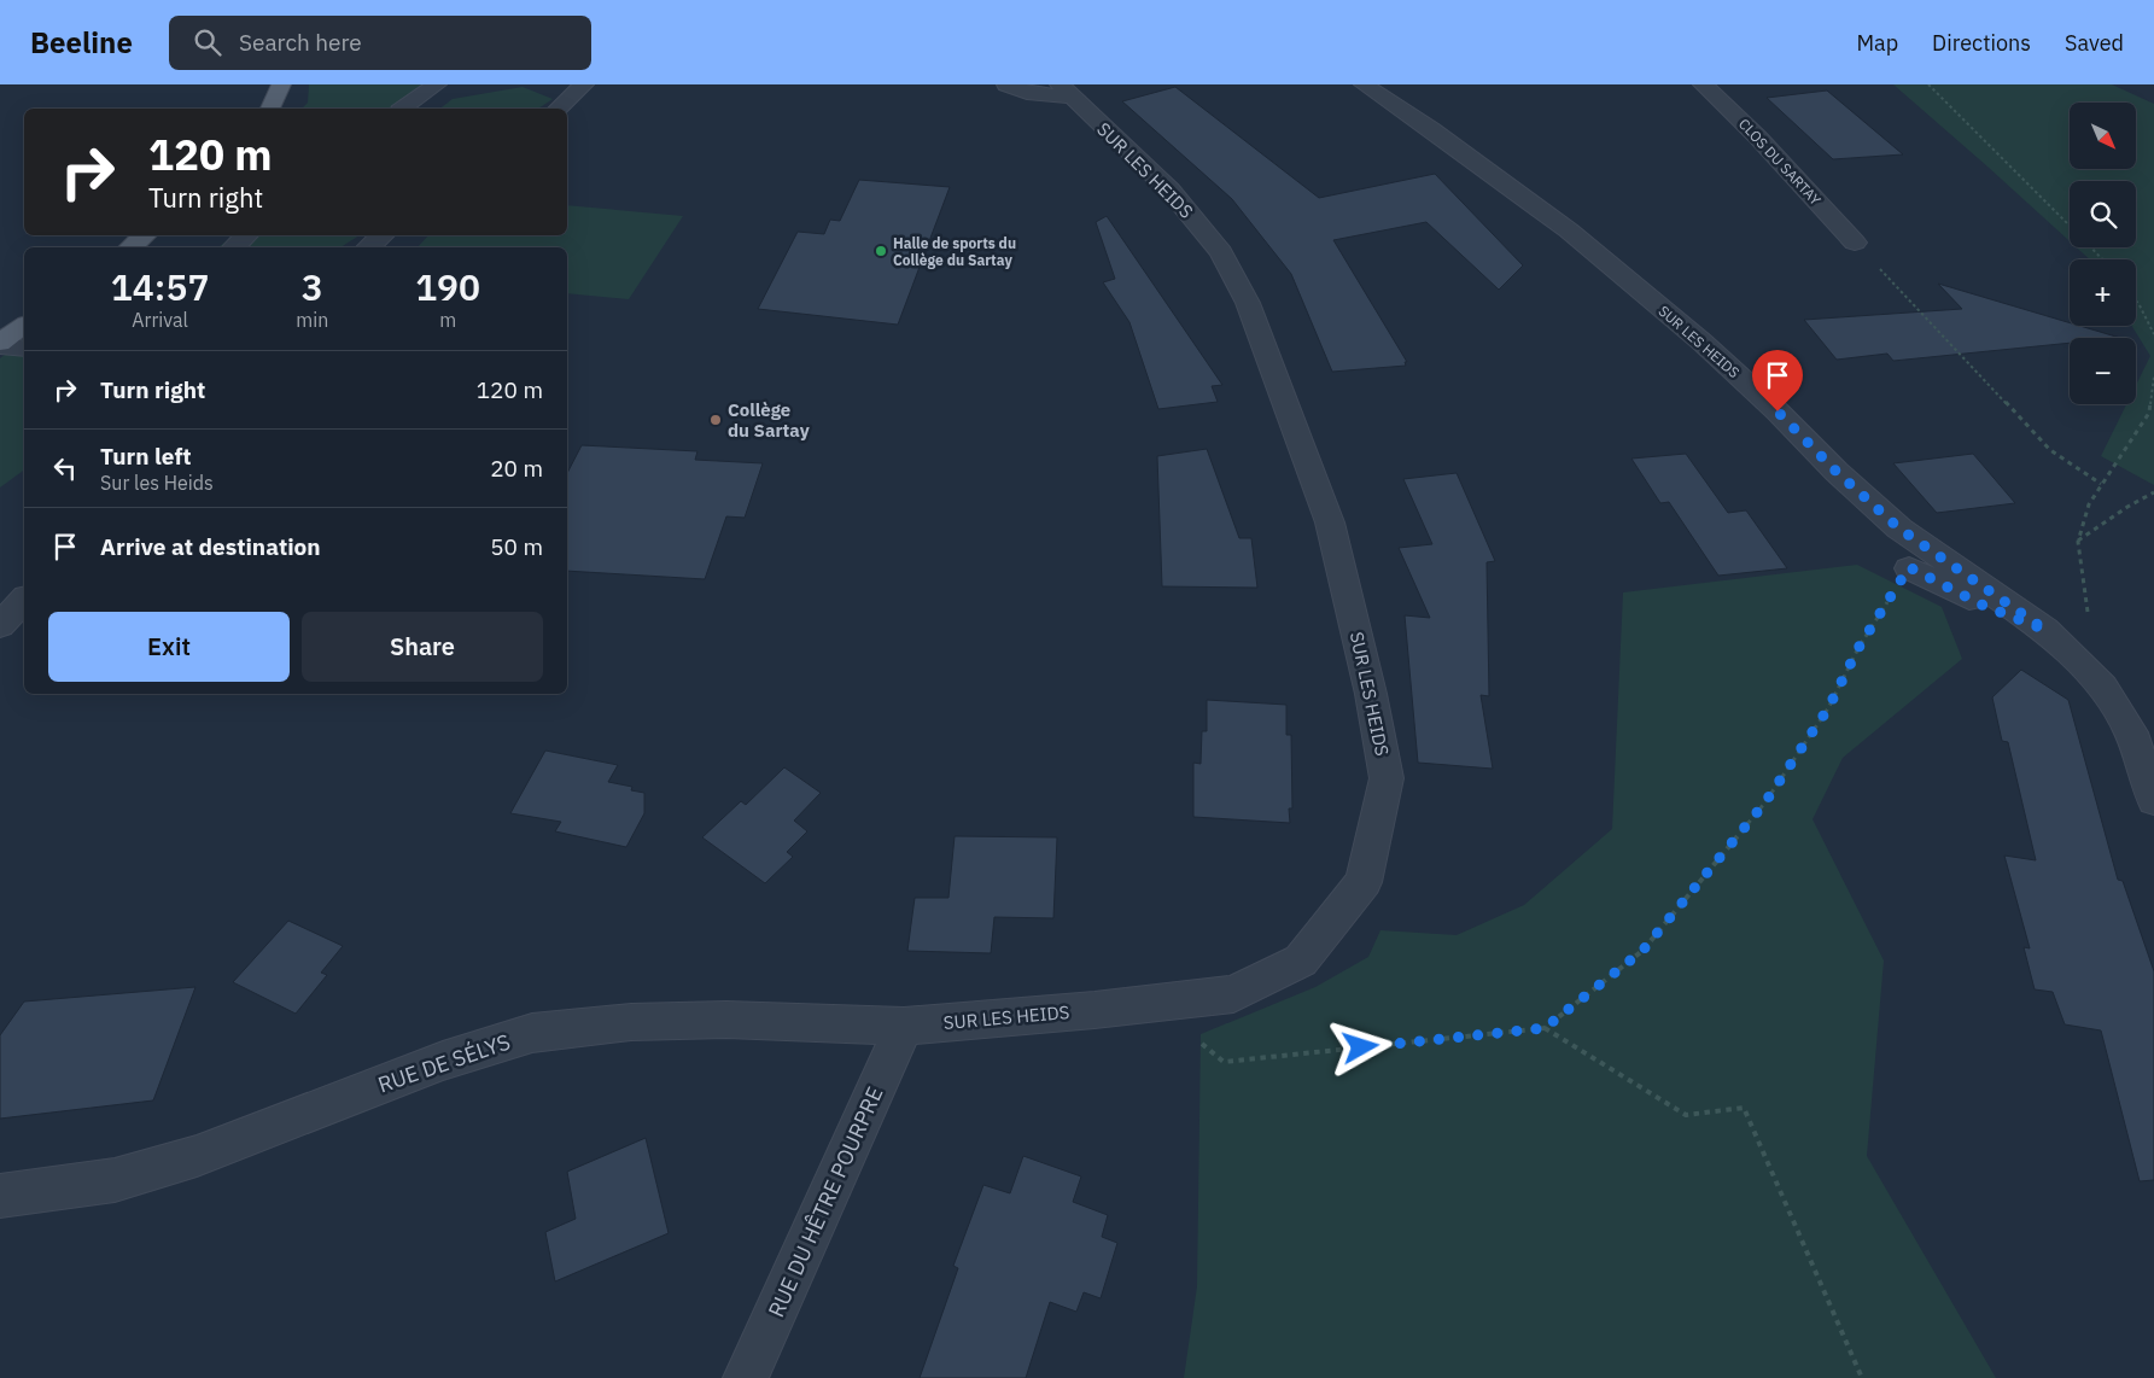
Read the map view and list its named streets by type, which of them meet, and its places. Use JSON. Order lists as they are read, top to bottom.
{
  "streets": {
    "street": [
      "CLOS DU SARTAY",
      "SUR LES HEIDS",
      "RUE DE SÉLYS",
      "RUE DU HÊTRE POURPRE"
    ]
  },
  "crossings": [
    ["SUR LES HEIDS", "RUE DE SÉLYS"],
    ["SUR LES HEIDS", "RUE DU HÊTRE POURPRE"],
    ["RUE DE SÉLYS", "RUE DU HÊTRE POURPRE"]
  ],
  "places": ["Halle de sports du Collège du Sartay", "Collège du Sartay"],
  "north": "bottom right",
  "page": {
    "header": "Beeline",
    "search": "Search here",
    "nav": ["Map", "Directions", "Saved"],
    "map_buttons": ["+", "−"],
    "turn": ["120 m", "Turn right"],
    "eta": [
      "14:57",
      "Arrival",
      "3",
      "min",
      "190",
      "m"
    ],
    "list": [
      {
        "name": "Turn right",
        "value": "120 m"
      },
      {
        "name": "Turn left",
        "note": "Sur les Heids",
        "value": "20 m"
      },
      {
        "name": "Arrive at destination",
        "value": "50 m"
      }
    ],
    "buttons": ["Exit", "Share"]
  }
}
